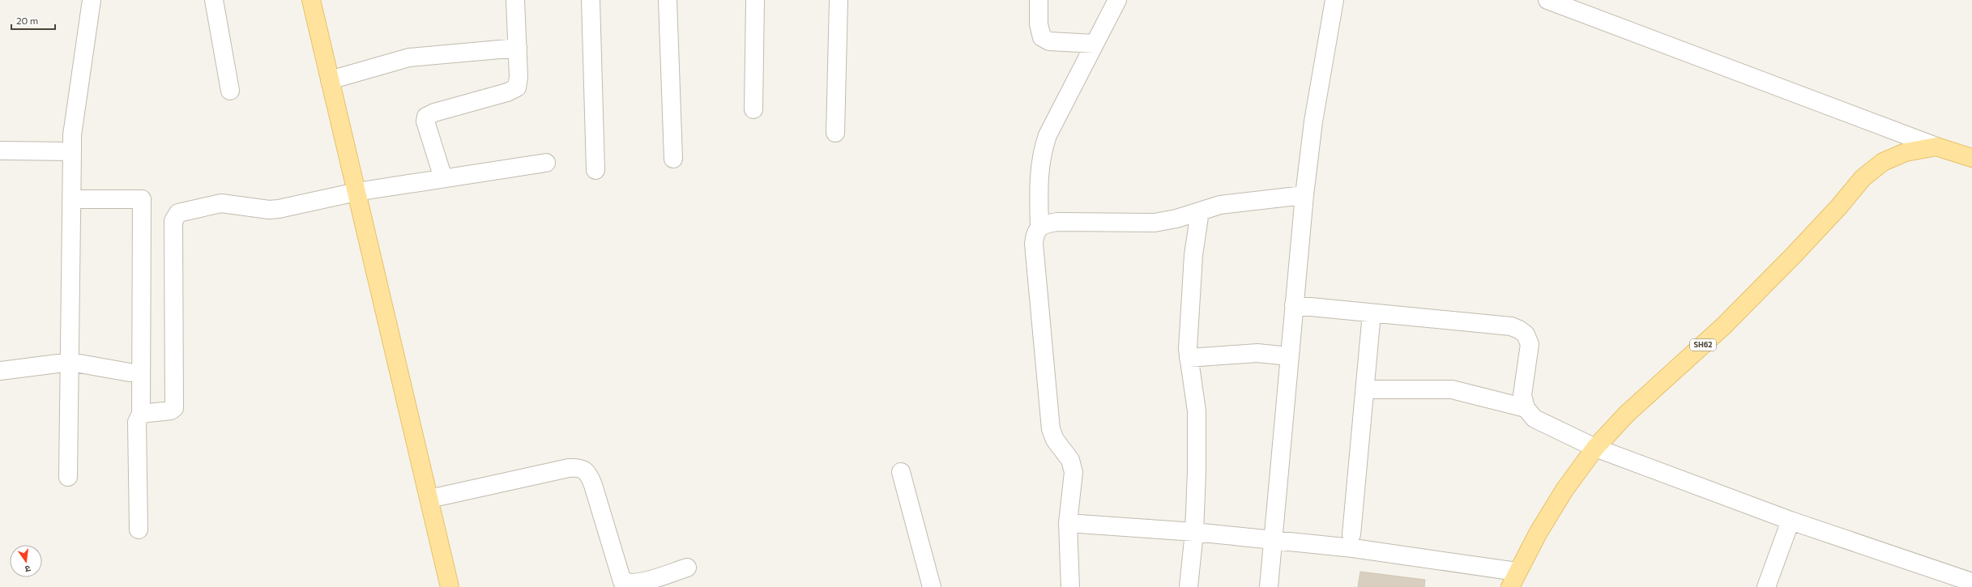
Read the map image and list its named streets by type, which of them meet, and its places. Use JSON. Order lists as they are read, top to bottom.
{
  "streets": {
    "main road": ["SH62"]
  },
  "scale_bar": "20 m",
  "north": "bottom"
}
